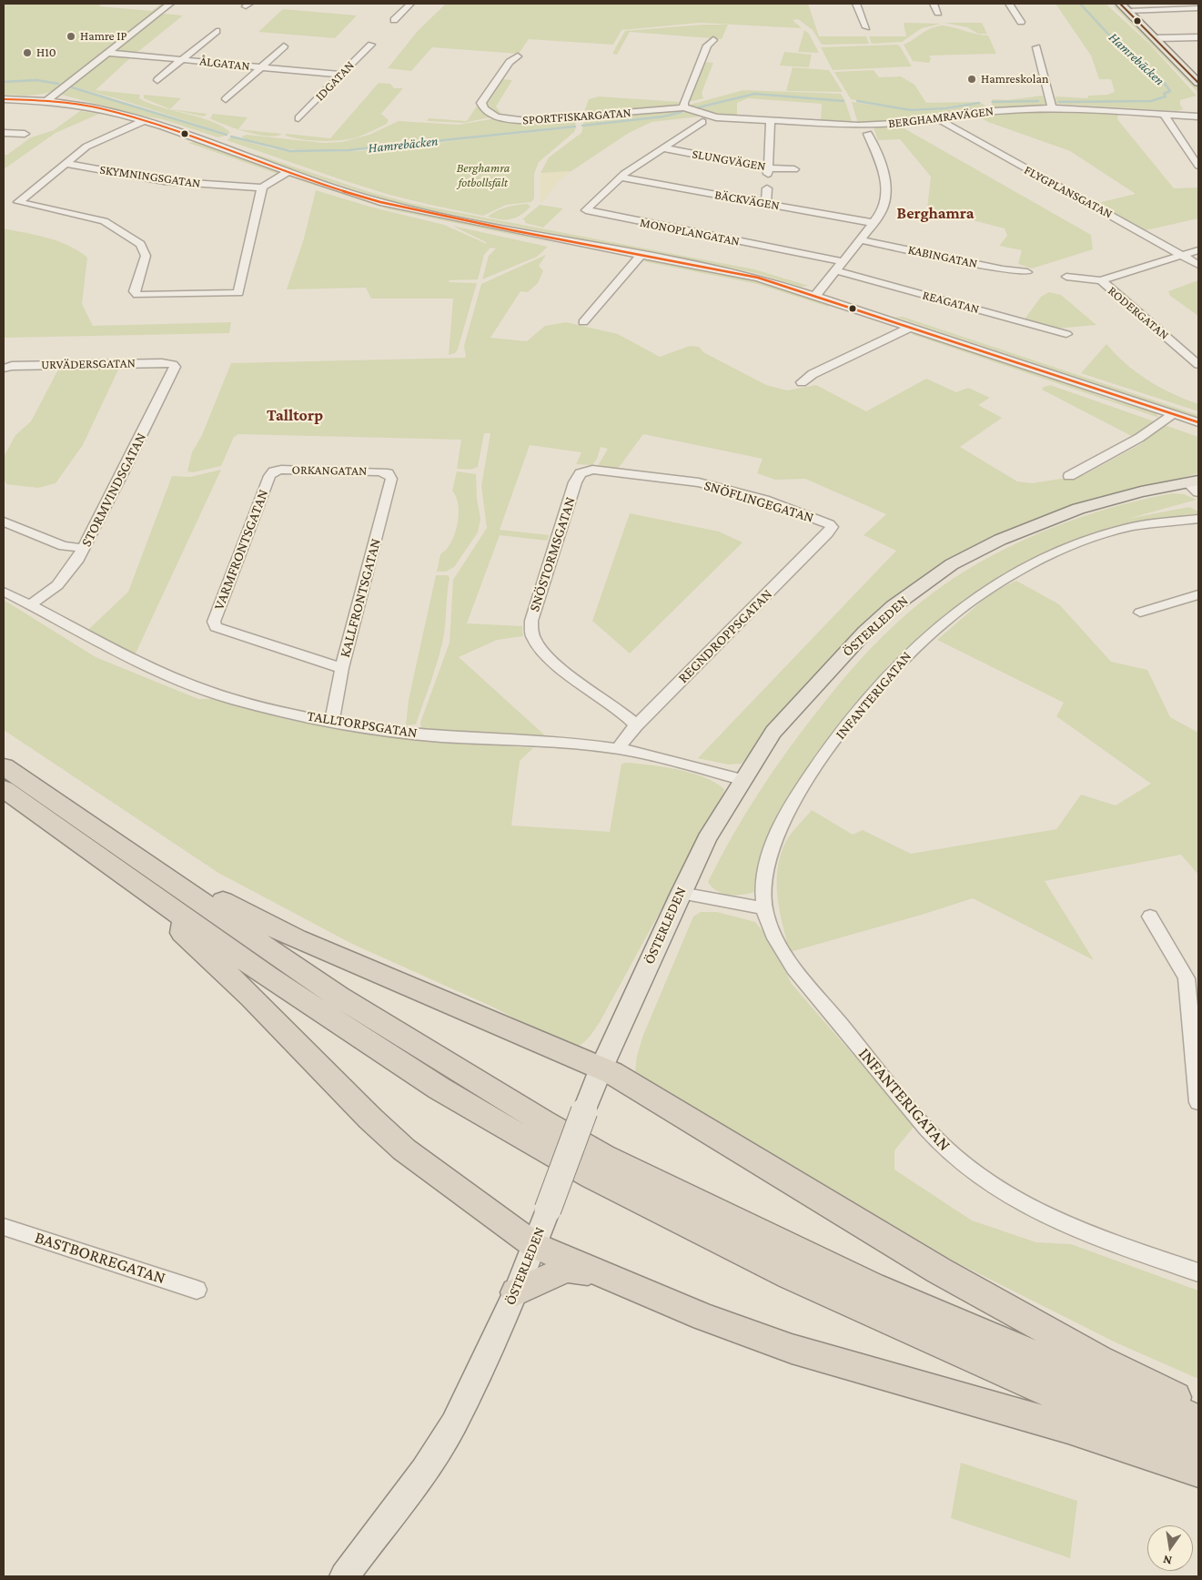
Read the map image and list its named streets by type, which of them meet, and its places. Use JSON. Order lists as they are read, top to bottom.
{
  "streets": {
    "main road": ["ÖSTERLEDEN"],
    "street": [
      "ÅLGATAN",
      "IDGATAN",
      "SPORTFISKARGATAN",
      "BERGHAMRAVÄGEN",
      "SLUNGVÄGEN",
      "SKYMNINGSGATAN",
      "FLYGPLANSGATAN",
      "BÄCKVÄGEN",
      "MONOPLANGATAN",
      "KABINGATAN",
      "REAGATAN",
      "RODERGATAN",
      "URVÄDERSGATAN",
      "ORKANGATAN",
      "STORMVINDSGATAN",
      "SNÖFLINGEGATAN",
      "VARMFRONTSGATAN",
      "SNÖSTORMSGATAN",
      "KALLFRONTSGATAN",
      "REGNDROPPSGATAN",
      "INFANTERIGATAN",
      "TALLTORPSGATAN",
      "BASTBORREGATAN"
    ]
  },
  "crossings": [
    ["ÅLGATAN", "IDGATAN"],
    ["SPORTFISKARGATAN", "BERGHAMRAVÄGEN"],
    ["BERGHAMRAVÄGEN", "FLYGPLANSGATAN"],
    ["FLYGPLANSGATAN", "RODERGATAN"],
    ["BÄCKVÄGEN", "MONOPLANGATAN"],
    ["URVÄDERSGATAN", "STORMVINDSGATAN"],
    ["ORKANGATAN", "VARMFRONTSGATAN"],
    ["ORKANGATAN", "KALLFRONTSGATAN"],
    ["STORMVINDSGATAN", "TALLTORPSGATAN"],
    ["SNÖFLINGEGATAN", "SNÖSTORMSGATAN"],
    ["SNÖFLINGEGATAN", "REGNDROPPSGATAN"],
    ["VARMFRONTSGATAN", "KALLFRONTSGATAN"],
    ["SNÖSTORMSGATAN", "REGNDROPPSGATAN"],
    ["KALLFRONTSGATAN", "TALLTORPSGATAN"],
    ["ÖSTERLEDEN", "TALLTORPSGATAN"],
    ["REGNDROPPSGATAN", "TALLTORPSGATAN"]
  ],
  "districts": ["Berghamra", "Talltorp"],
  "water": ["Hamrebäcken"],
  "parks": ["Berghamra fotbollsfält"],
  "places": ["Hamre IP", "H10", "Hamreskolan"],
  "north": "bottom"
}
